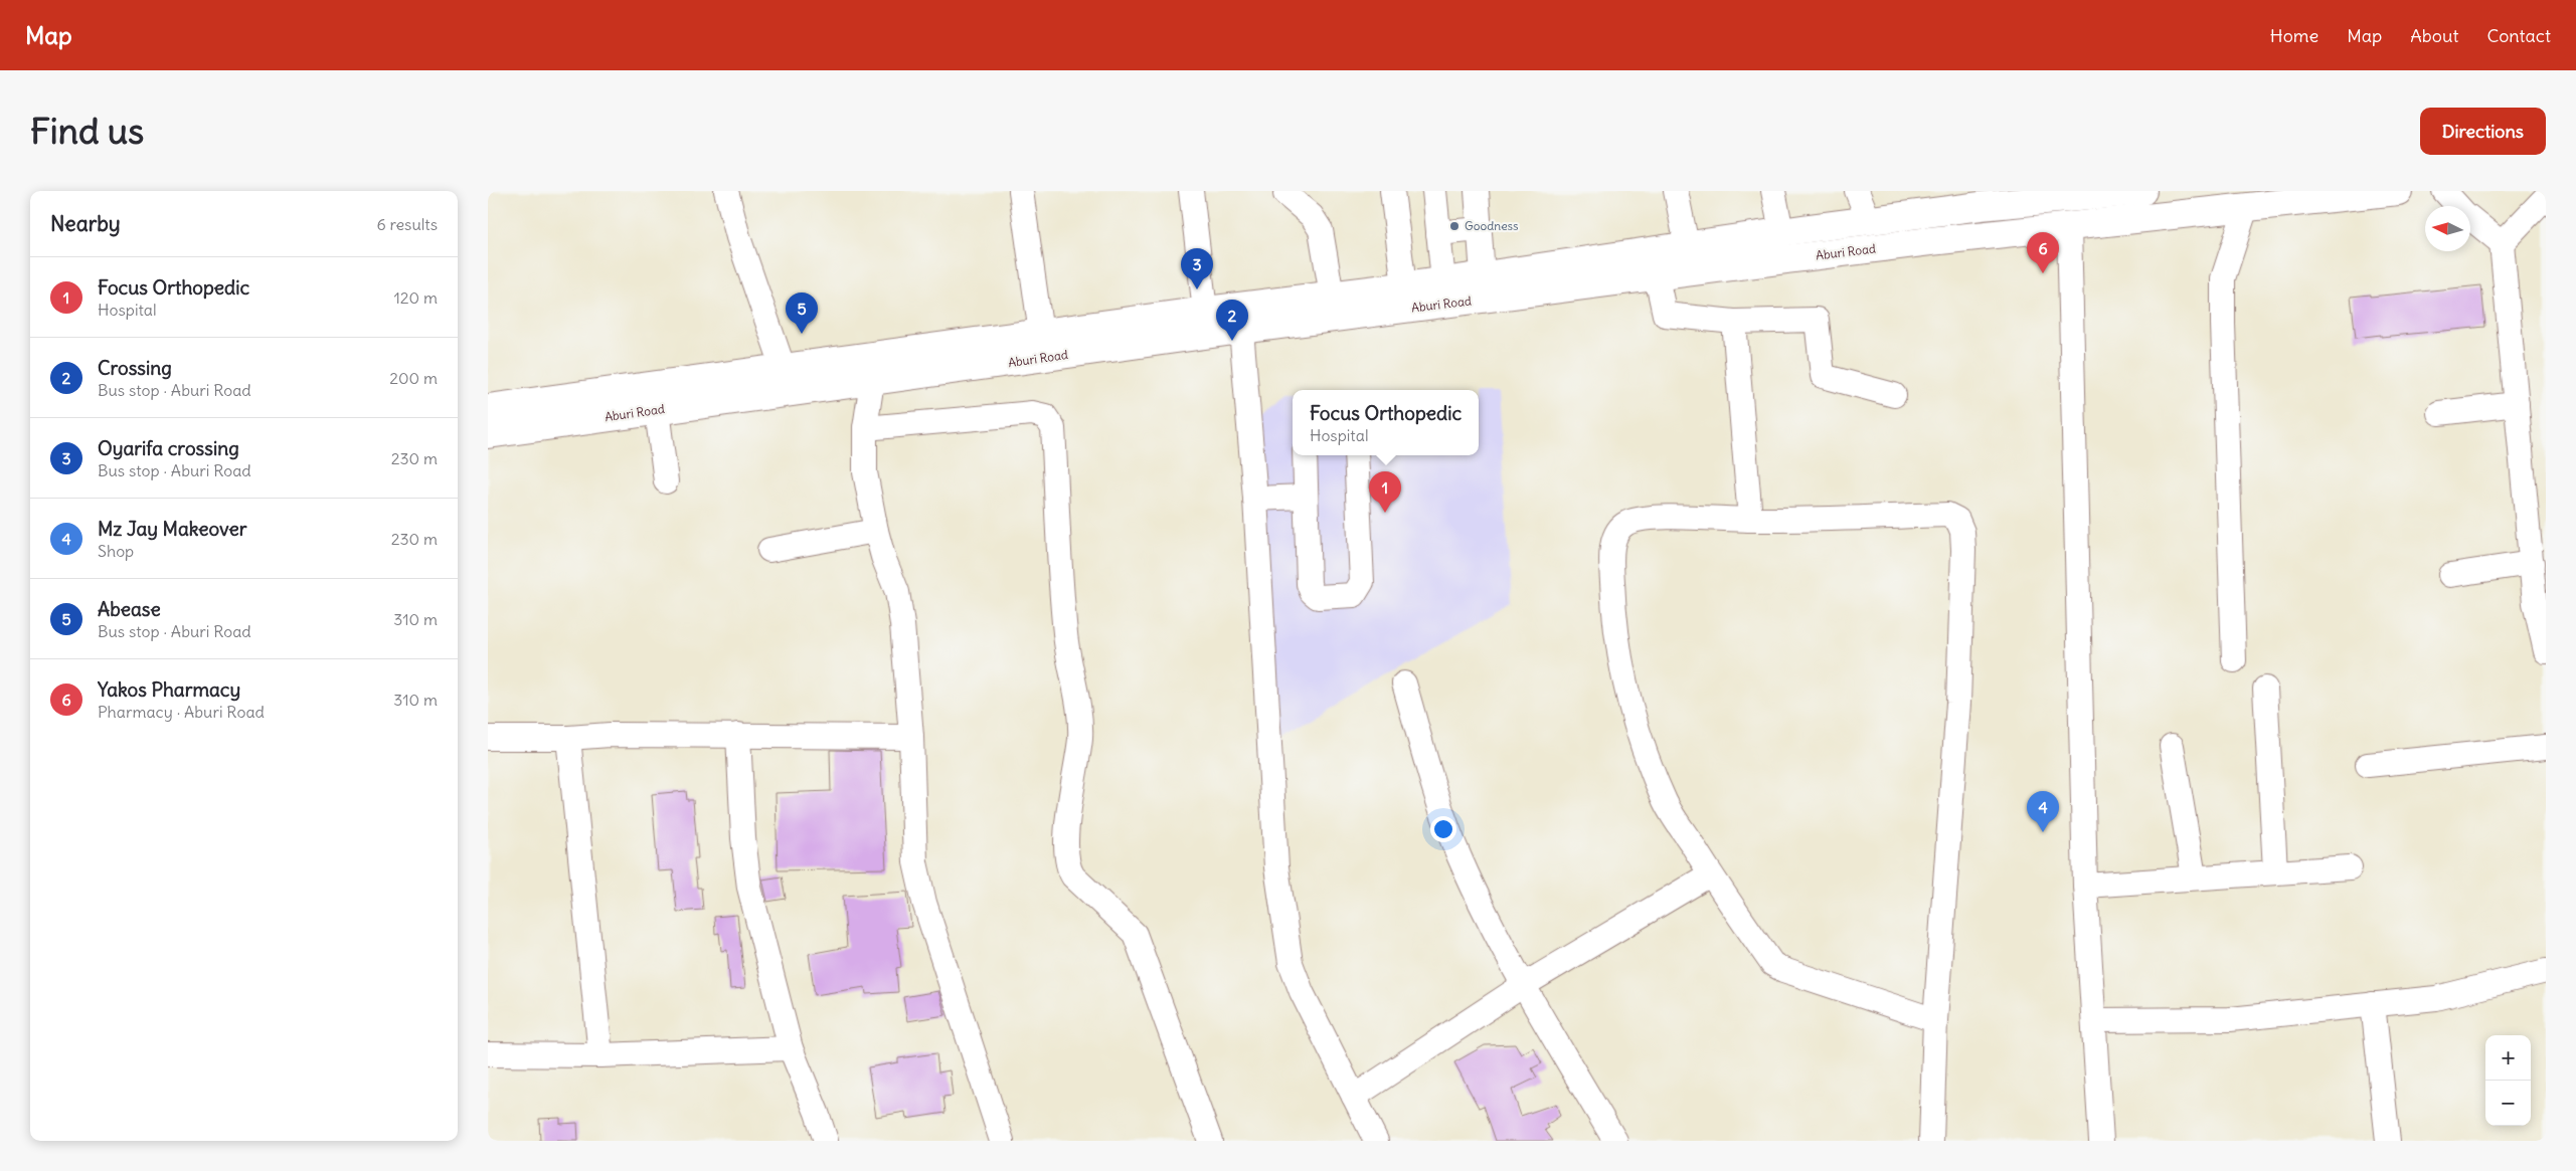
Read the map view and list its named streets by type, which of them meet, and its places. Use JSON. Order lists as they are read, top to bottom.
{
  "streets": {
    "highway": ["Aburi Road"]
  },
  "places": ["Goodness"],
  "north": "left",
  "page": {
    "header": "Map",
    "nav": [
      "Home",
      "Map",
      "About",
      "Contact"
    ],
    "buttons": "Directions",
    "title": "Find us",
    "heading": ["Nearby", "6 results"],
    "pins": [
      "6",
      "3",
      "5",
      "2",
      "1",
      "4"
    ],
    "list": [
      {
        "mark": "1",
        "name": "Focus Orthopedic",
        "note": "Hospital",
        "value": "120 m"
      },
      {
        "mark": "2",
        "name": "Crossing",
        "note": "Bus stop · Aburi Road",
        "value": "200 m"
      },
      {
        "mark": "3",
        "name": "Oyarifa crossing",
        "note": "Bus stop · Aburi Road",
        "value": "230 m"
      },
      {
        "mark": "4",
        "name": "Mz Jay Makeover",
        "note": "Shop",
        "value": "230 m"
      },
      {
        "mark": "5",
        "name": "Abease",
        "note": "Bus stop · Aburi Road",
        "value": "310 m"
      },
      {
        "mark": "6",
        "name": "Yakos Pharmacy",
        "note": "Pharmacy · Aburi Road",
        "value": "310 m"
      }
    ],
    "popup": ["Focus Orthopedic", "Hospital"],
    "map_buttons": ["+", "−"]
  }
}
